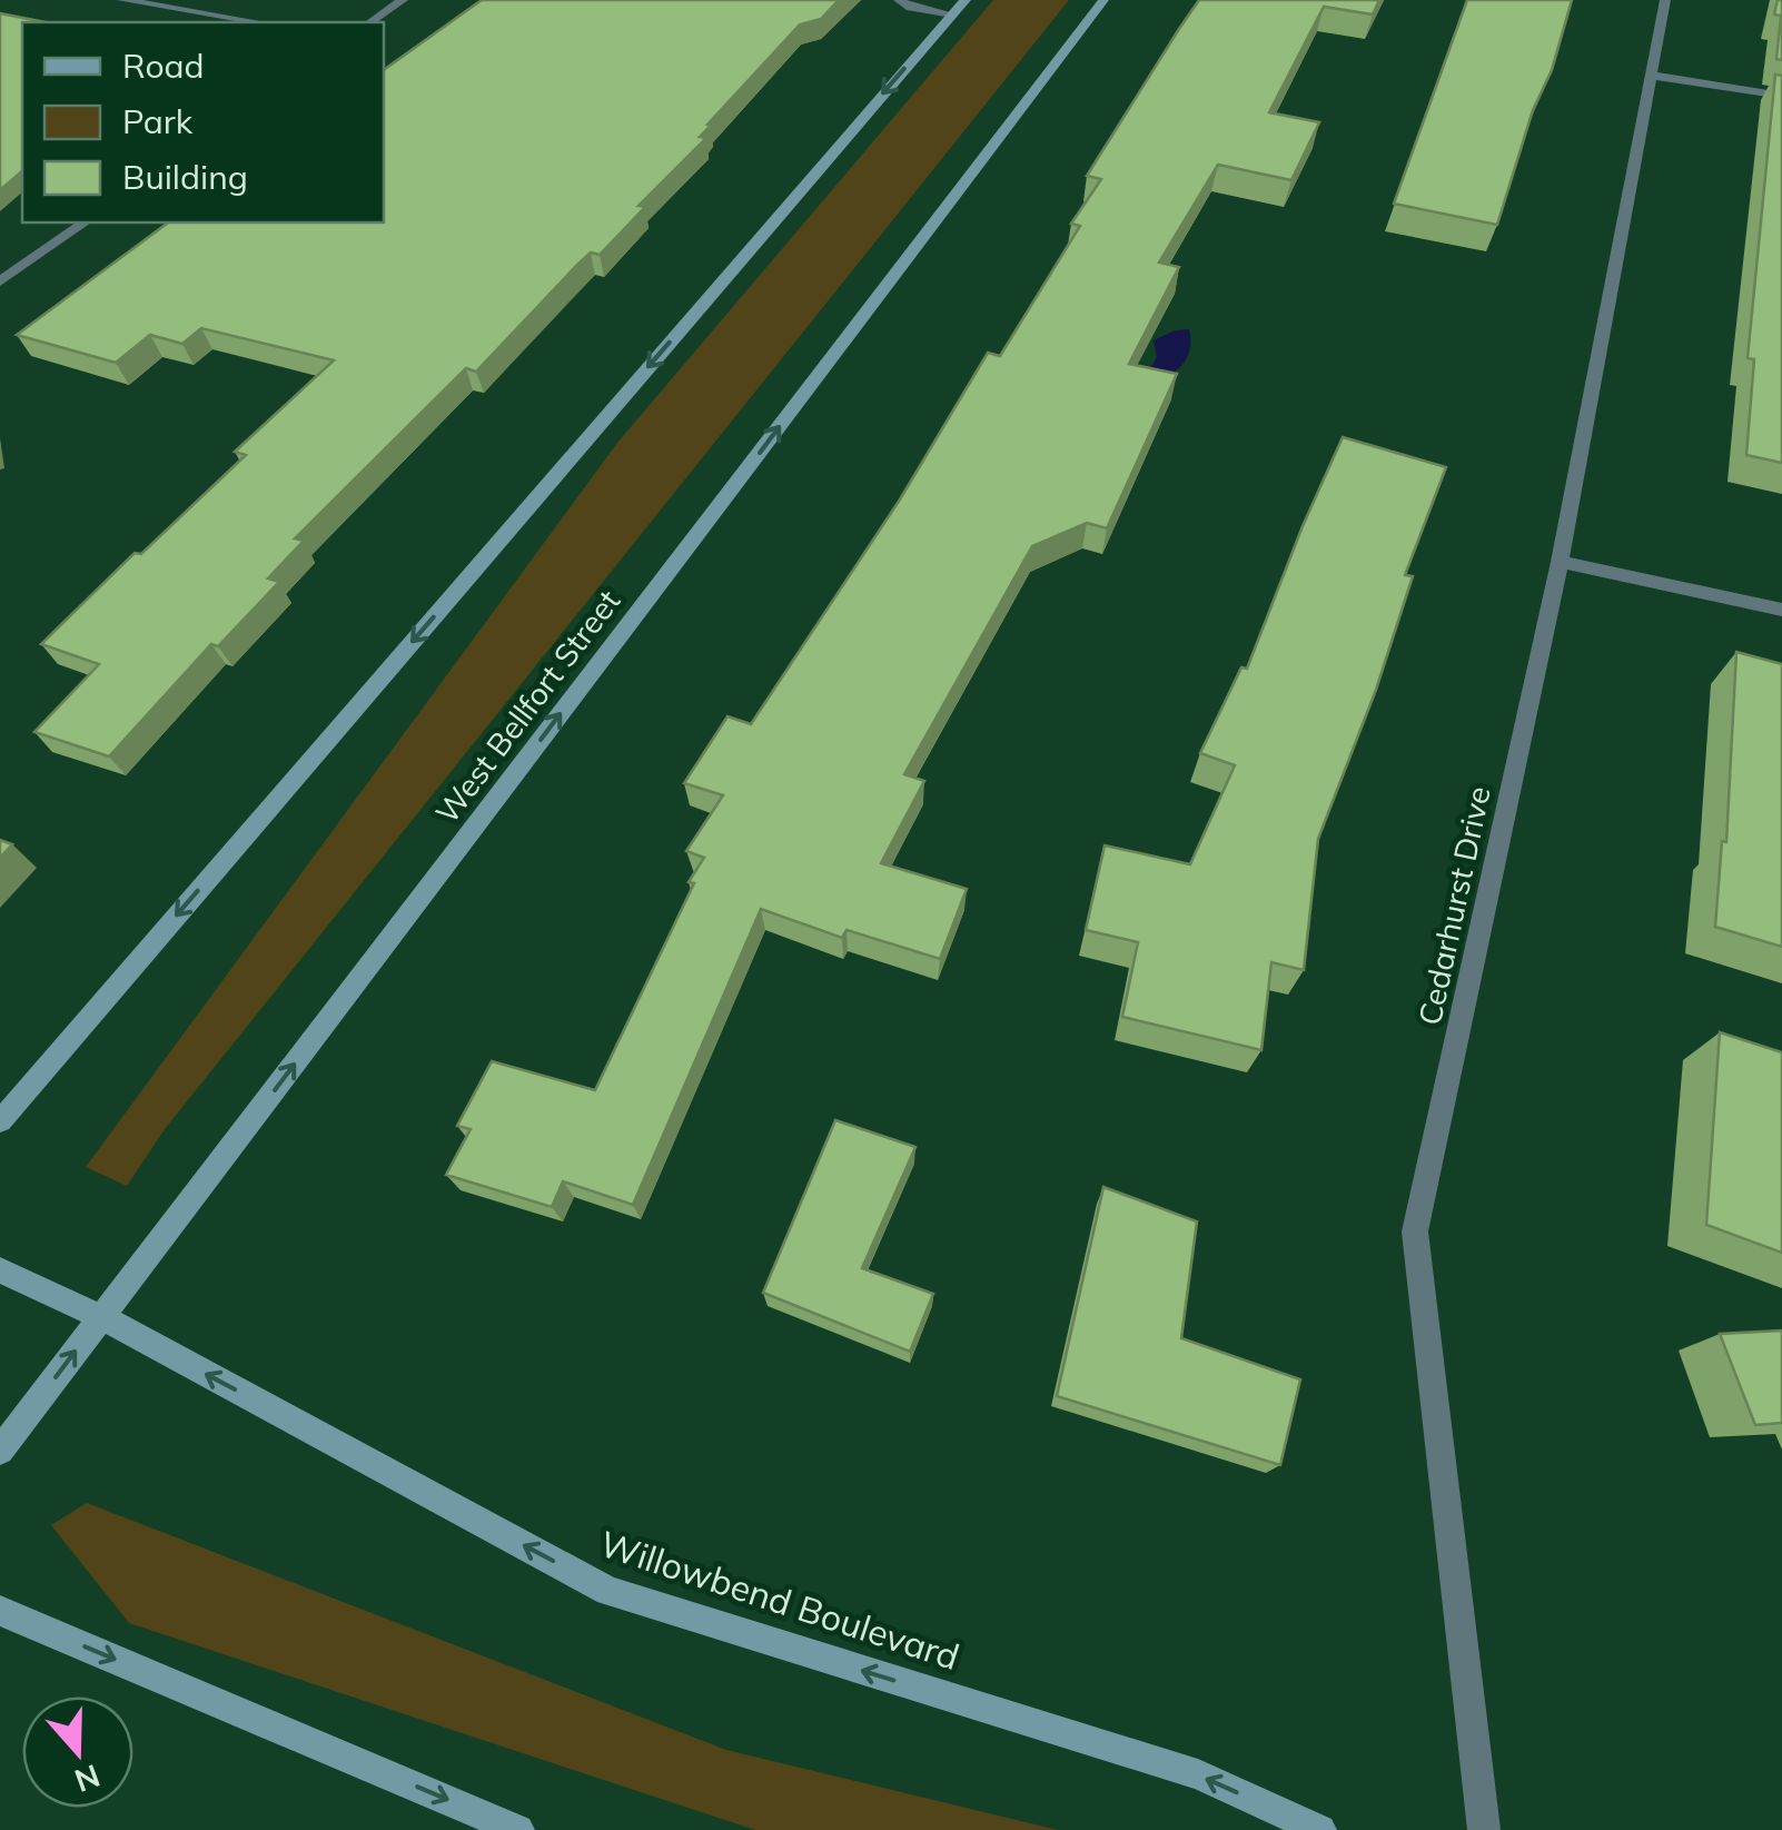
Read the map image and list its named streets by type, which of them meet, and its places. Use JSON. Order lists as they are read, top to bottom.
{
  "streets": {
    "main road": ["West Bellfort Street", "Willowbend Boulevard"],
    "street": ["Cedarhurst Drive"]
  },
  "crossings": [
    ["West Bellfort Street", "Willowbend Boulevard"]
  ],
  "one_way": ["Willowbend Boulevard"],
  "legend": ["Road", "Park", "Building"],
  "north": "bottom"
}
